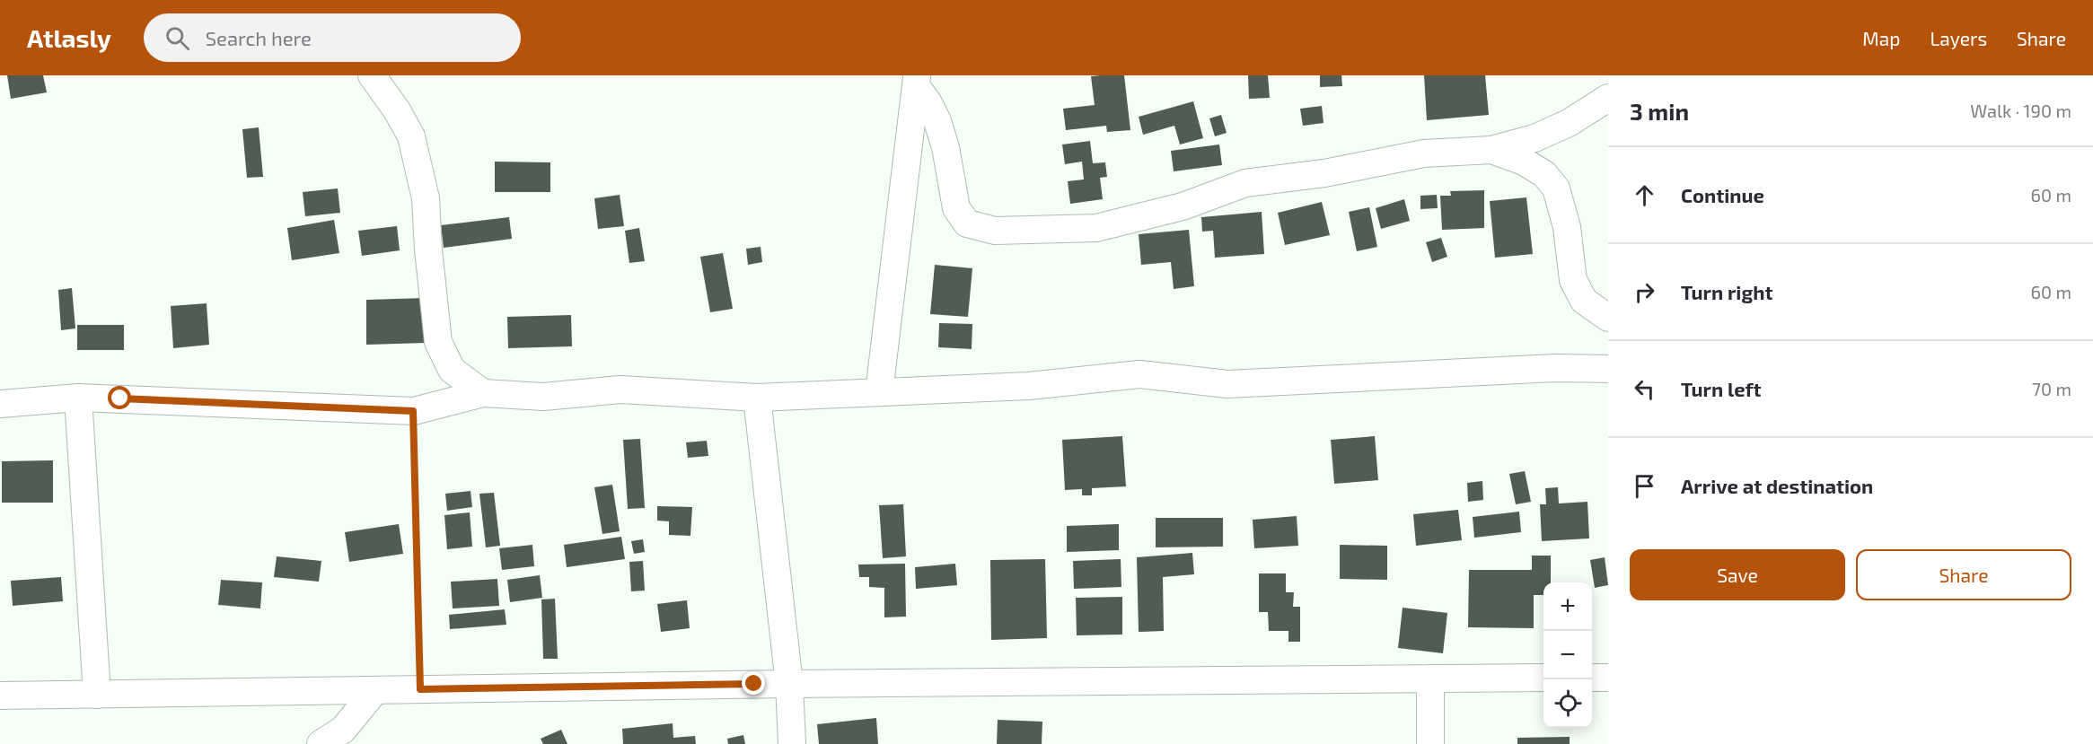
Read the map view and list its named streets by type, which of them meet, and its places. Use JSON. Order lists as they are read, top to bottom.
{
  "page": {
    "header": "Atlasly",
    "search": "Search here",
    "nav": ["Map", "Layers", "Share"],
    "heading": ["3 min", "Walk · 190 m"],
    "list": [
      ["Continue", "60 m"],
      ["Turn right", "60 m"],
      ["Turn left", "70 m"],
      "Arrive at destination"
    ],
    "buttons": ["Save", "Share"],
    "map_buttons": ["+", "−"]
  }
}
